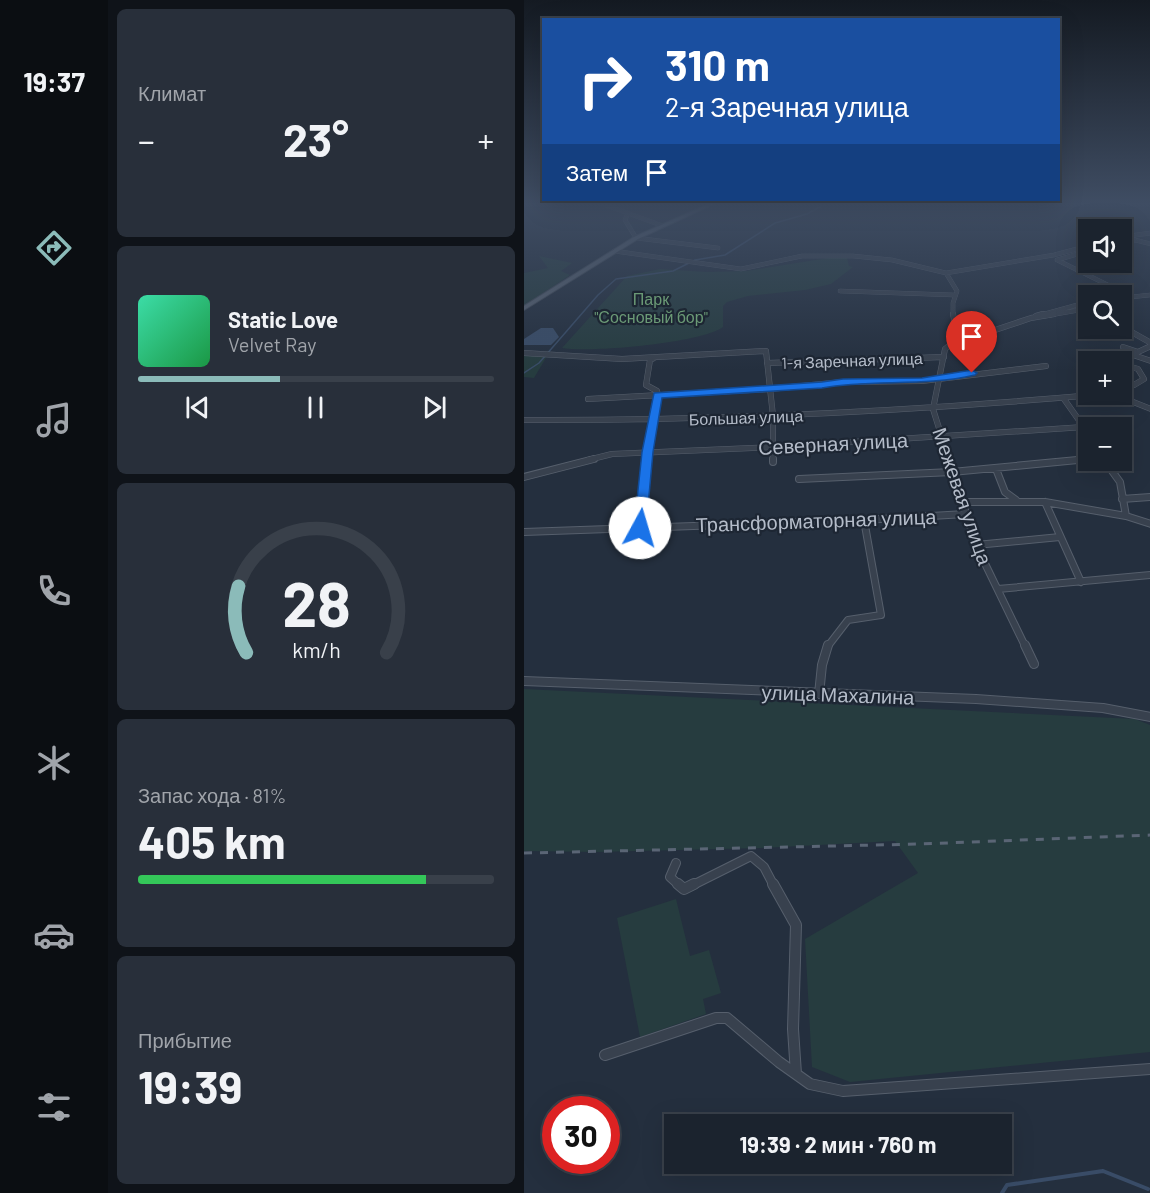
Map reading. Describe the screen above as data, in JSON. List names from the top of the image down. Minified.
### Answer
{"streets":{"street":["1-я Заречная улица","Большая улица","Северная улица","Межевая улица","Трансформаторная улица","улица Махалина"]},"crossings":[["1-я Заречная улица","Межевая улица"],["Большая улица","Межевая улица"],["Северная улица","Межевая улица"],["Межевая улица","Трансформаторная улица"]],"parks":["Парк \"Сосновый бор\""],"page":{"tabs":"19:37","tile":["Климат",["Запас хода · 81%","405 km"],["Прибытие","19:39"]],"turn":["310 m","2-я Заречная улица"],"heat":["−","23°","+"],"then":"Затем","map_buttons":["+","−"],"song":["Static Love","Velvet Ray"],"limit":"30","trip":"19:39 · 2 мин · 760 m","gauge":["28","km/h"]}}
